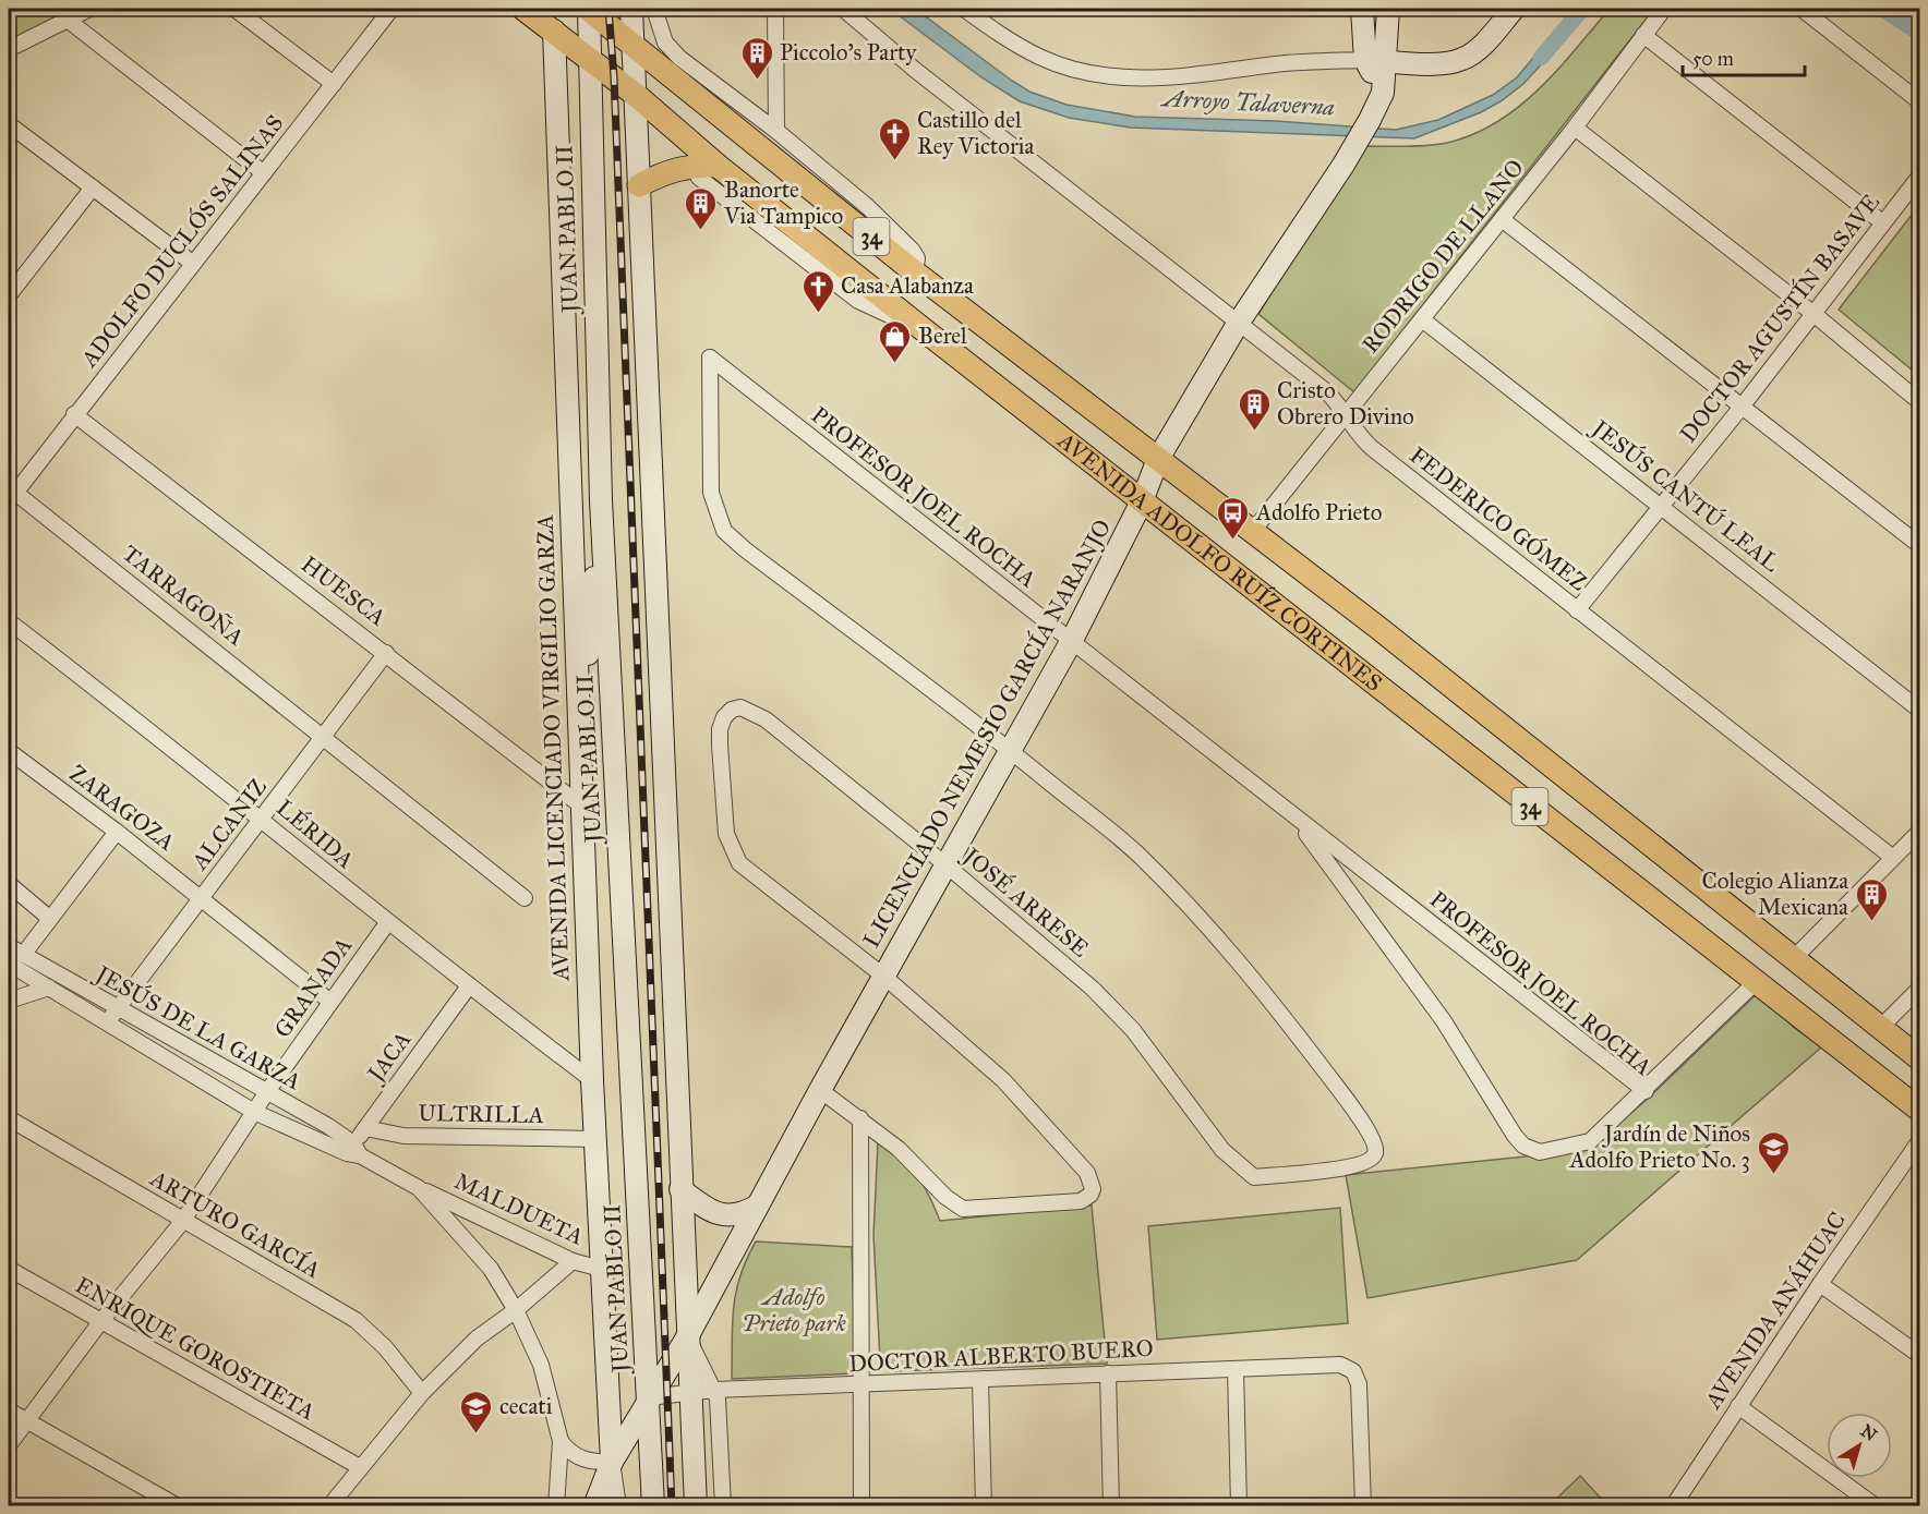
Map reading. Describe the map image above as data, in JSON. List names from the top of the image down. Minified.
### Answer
{"streets":{"main road":["34","AVENIDA ADOLFO RUÍZ CORTINES"],"street":["JUAN PABLO II","ADOLFO DUCLÓS SALINAS","RODRIGO DE LLANO","DOCTOR AGUSTÍN BASAVE","JESÚS CANTÚ LEAL","PROFESOR JOEL ROCHA","FEDERICO GÓMEZ","HUESCA","TARRAGOÑA","LICENCIADO NEMESIO GARCÍA NARANJO","AVENIDA LICENCIADO VIRGILIO GARZA","ZARAGOZA","ALCANIZ","LÉRIDA","JOSÉ ARRESE","GRANADA","JESÚS DE LA GARZA","JACA","ULTRILLA","MALDUETA","ARTURO GARCÍA","AVENIDA ANÁHUAC","ENRIQUE GOROSTIETA","DOCTOR ALBERTO BUERO"]},"crossings":[["JUAN PABLO II","AVENIDA ADOLFO RUÍZ CORTINES"],["JUAN PABLO II","LICENCIADO NEMESIO GARCÍA NARANJO"],["JUAN PABLO II","DOCTOR ALBERTO BUERO"],["ADOLFO DUCLÓS SALINAS","HUESCA"],["ADOLFO DUCLÓS SALINAS","TARRAGOÑA"],["RODRIGO DE LLANO","JESÚS CANTÚ LEAL"],["RODRIGO DE LLANO","FEDERICO GÓMEZ"],["RODRIGO DE LLANO","AVENIDA ADOLFO RUÍZ CORTINES"],["DOCTOR AGUSTÍN BASAVE","JESÚS CANTÚ LEAL"],["DOCTOR AGUSTÍN BASAVE","FEDERICO GÓMEZ"],["PROFESOR JOEL ROCHA","LICENCIADO NEMESIO GARCÍA NARANJO"],["PROFESOR JOEL ROCHA","JOSÉ ARRESE"],["FEDERICO GÓMEZ","LICENCIADO NEMESIO GARCÍA NARANJO"],["AVENIDA ADOLFO RUÍZ CORTINES","LICENCIADO NEMESIO GARCÍA NARANJO"],["AVENIDA ADOLFO RUÍZ CORTINES","AVENIDA LICENCIADO VIRGILIO GARZA"],["HUESCA","AVENIDA LICENCIADO VIRGILIO GARZA"],["HUESCA","ALCANIZ"],["TARRAGOÑA","ALCANIZ"],["LICENCIADO NEMESIO GARCÍA NARANJO","AVENIDA LICENCIADO VIRGILIO GARZA"],["LICENCIADO NEMESIO GARCÍA NARANJO","JOSÉ ARRESE"],["LICENCIADO NEMESIO GARCÍA NARANJO","DOCTOR ALBERTO BUERO"],["AVENIDA LICENCIADO VIRGILIO GARZA","LÉRIDA"],["AVENIDA LICENCIADO VIRGILIO GARZA","ULTRILLA"],["AVENIDA LICENCIADO VIRGILIO GARZA","MALDUETA"],["ZARAGOZA","ALCANIZ"],["ZARAGOZA","GRANADA"],["ALCANIZ","LÉRIDA"],["ALCANIZ","JESÚS DE LA GARZA"],["LÉRIDA","GRANADA"],["LÉRIDA","JACA"],["GRANADA","JESÚS DE LA GARZA"],["GRANADA","ARTURO GARCÍA"],["GRANADA","ENRIQUE GOROSTIETA"],["JESÚS DE LA GARZA","JACA"],["JESÚS DE LA GARZA","MALDUETA"],["JACA","ULTRILLA"]],"water":["Arroyo Talaverna"],"parks":["Adolfo Prieto park"],"places":{"building":["Piccolo's Party","Banorte Via Tampico","Cristo Obrero Divino","Colegio Alianza Mexicana"],"church":["Castillo del Rey Victoria","Casa Alabanza"],"shop":["Berel"],"bus stop":["Adolfo Prieto"],"school or university":["Jardín de Niños Adolfo Prieto No. 3","cecati"]},"scale_bar":"50 m","north":"top right"}
